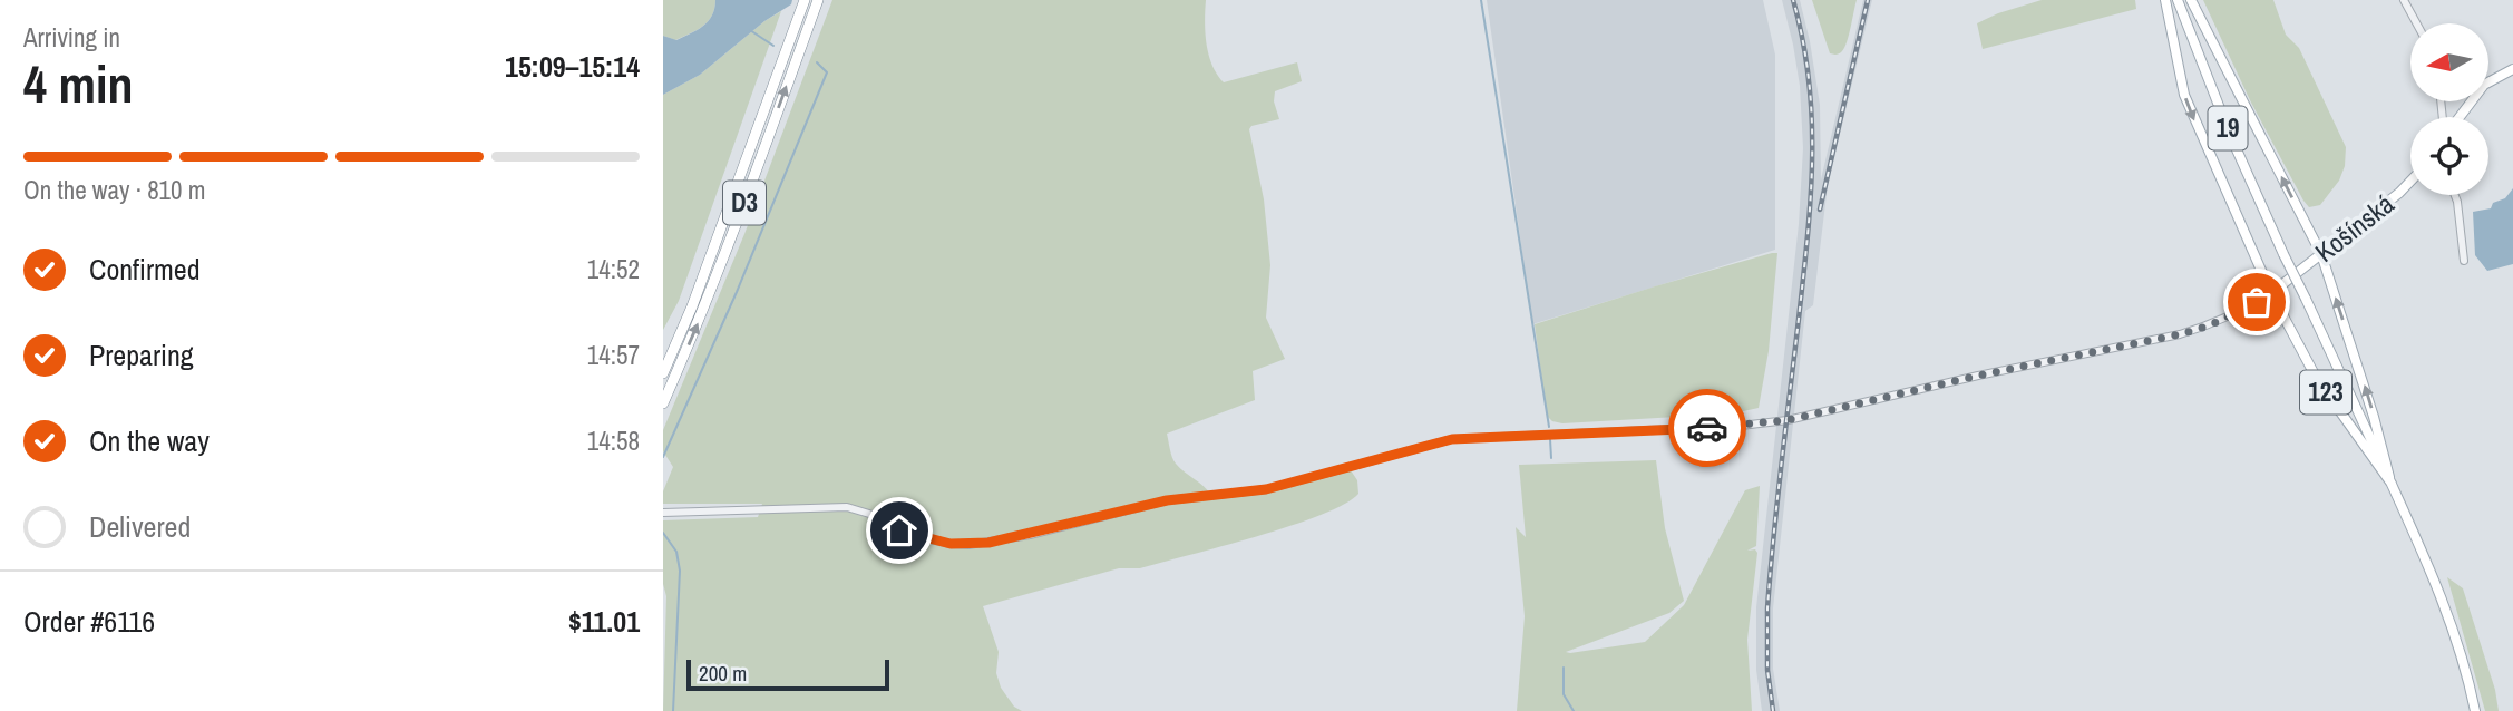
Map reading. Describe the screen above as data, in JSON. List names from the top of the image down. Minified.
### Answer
{"streets":{"highway":["D3"],"main road":["19","Košínská","123"]},"crossings":[["19","123"],["Košínská","123"]],"scale_bar":"200 m","north":"left","page":{"heading":["4 min","Arriving in","15:09–15:14"],"panel":["Order #6116","$11.01"],"bar":"On the way · 810 m","list":[["Confirmed","14:52"],["Preparing","14:57"],["On the way","14:58"],"Delivered"],"scale":"200 m"}}
